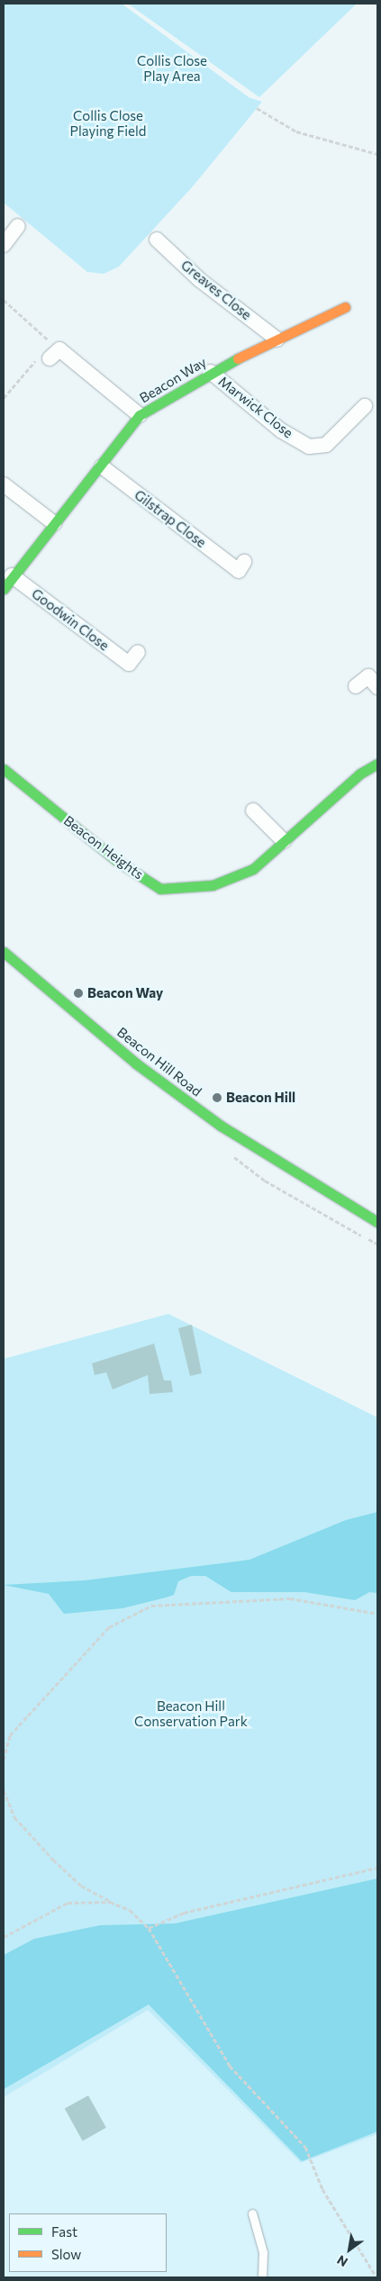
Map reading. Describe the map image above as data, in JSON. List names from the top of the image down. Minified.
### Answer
{"streets":{"street":["Greaves Close","Beacon Way","Marwick Close","Gilstrap Close","Goodwin Close","Beacon Heights","Beacon Hill Road"]},"crossings":[["Greaves Close","Beacon Way"],["Beacon Way","Marwick Close"],["Beacon Way","Gilstrap Close"],["Beacon Way","Goodwin Close"]],"parks":["Collis Close Play Area","Collis Close Playing Field","Beacon Hill Conservation Park"],"places":["Beacon Way","Beacon Hill"],"legend":["Fast","Slow"],"north":"bottom left"}
